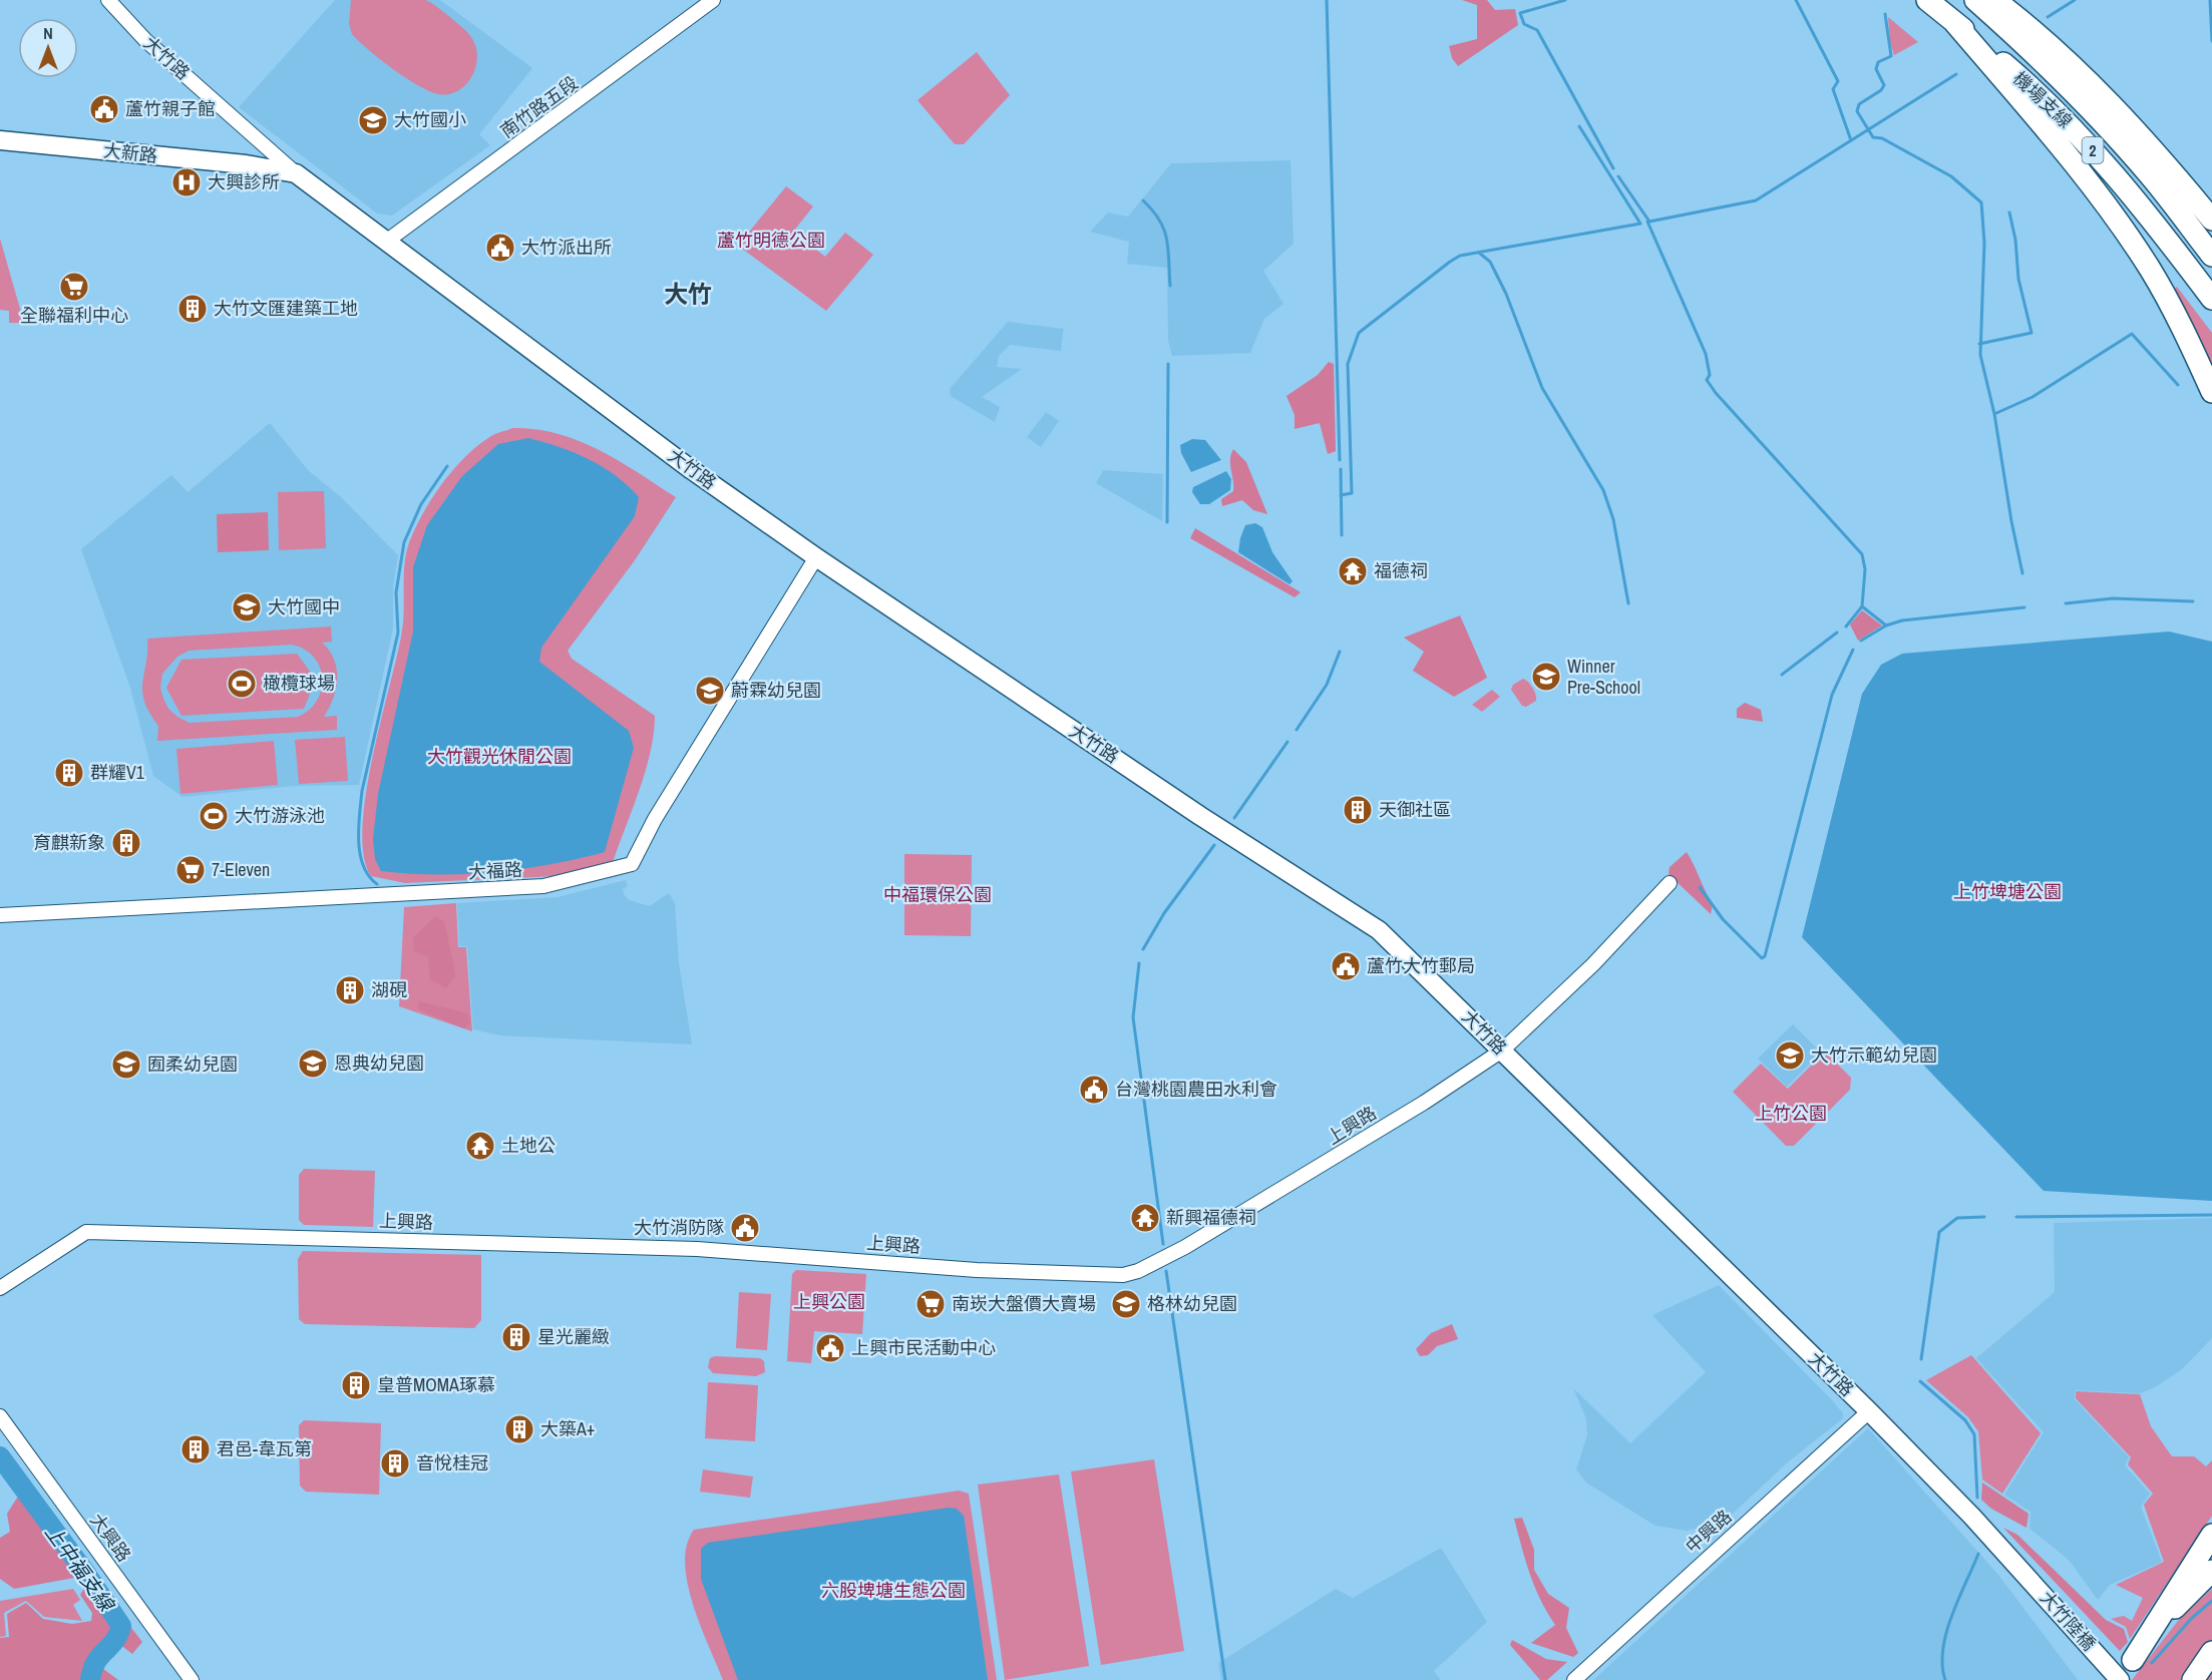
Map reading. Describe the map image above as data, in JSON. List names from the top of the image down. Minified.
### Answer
{"streets":{"highway":["機場支線","2"],"main road":["大竹路","大新路","大竹陸橋"],"street":["南竹路五段","大福路","上興路","中興路","大興路"]},"crossings":[["大竹路","南竹路五段"],["大竹路","大新路"],["大竹路","大福路"],["大竹路","上興路"],["大竹路","中興路"],["大竹路","大竹陸橋"]],"districts":["大竹"],"water":["上中福支線"],"parks":["蘆竹明德公園","大竹觀光休閒公園","上竹埤塘公園","中福環保公園","上竹公園","上興公園","六股埤塘生態公園"],"places":{"public building":["蘆竹親子館","大竹派出所","蘆竹大竹郵局","台灣桃園農田水利會","大竹消防隊","上興市民活動中心"],"school or university":["大竹國小","大竹國中","Winner Pre-School","蔚霖幼兒園","大竹示範幼兒園","恩典幼兒園","囿柔幼兒園","格林幼兒園"],"hospital":["大興診所"],"supermarket":["全聯福利中心","7-Eleven","南崁大盤價大賣場"],"building":["大竹文匯建築工地","群耀V1","天御社區","育麒新象","湖硯","星光麗緻","皇普MOMA琢慕","大築A+","君邑-韋瓦第","音悅桂冠"],"temple":["福德祠","土地公","新興福德祠"],"sports":["橄欖球場","大竹游泳池"]},"north":"top"}
